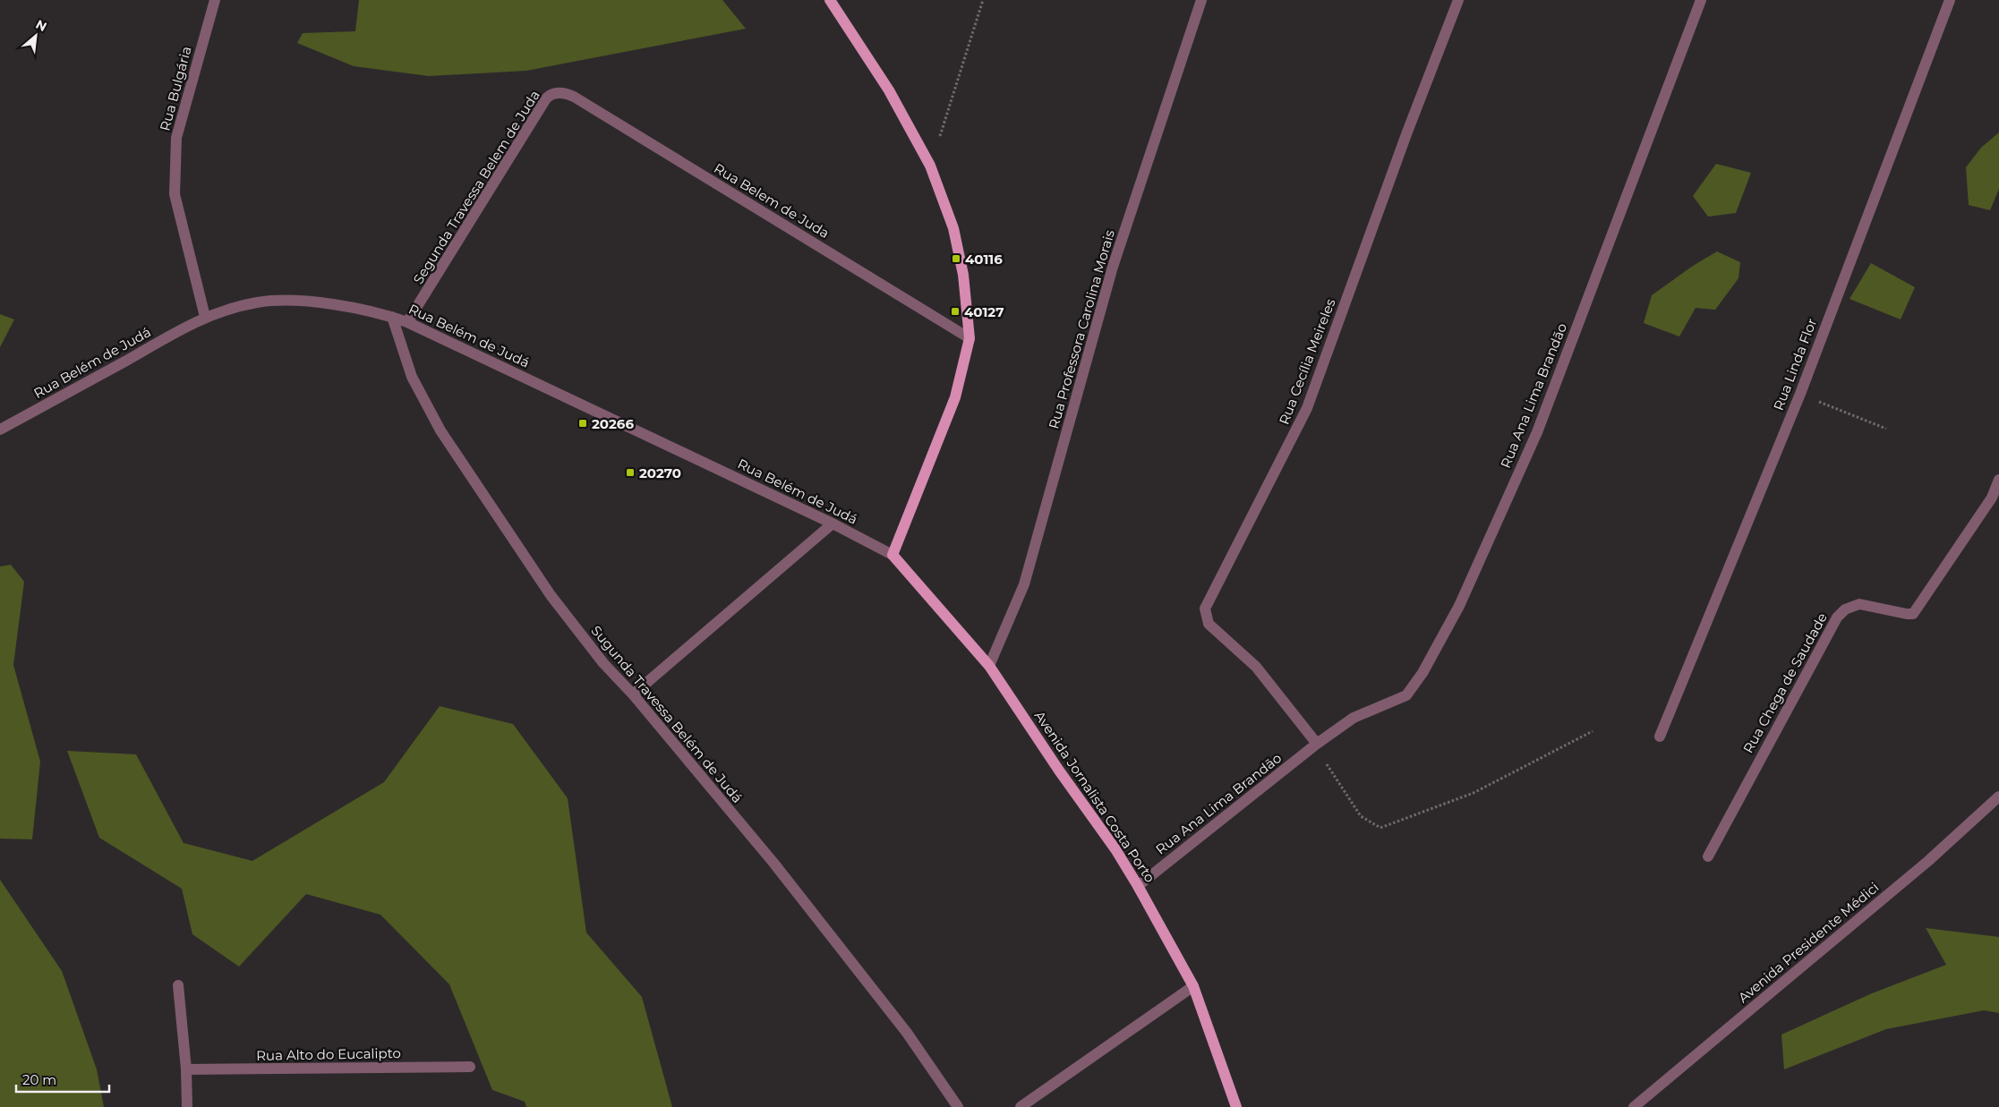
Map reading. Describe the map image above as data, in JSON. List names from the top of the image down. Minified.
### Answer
{"streets":{"main road":["Avenida Jornalista Costa Porto"],"street":["Rua Bulgária","Segunda Travessa Belem de Juda","Rua Belem de Juda","Rua Professora Carolina Morais","Rua Belém de Judá","Rua Cecília Meireles","Rua Linda Flor","Rua Ana Lima Brandão","Rua Chega de Saudade","Sugunda Travessa Belém de Judá","Avenida Presidente Médici","Rua Alto do Eucalipto"]},"crossings":[["Rua Bulgária","Rua Belém de Judá"],["Segunda Travessa Belem de Juda","Rua Belem de Juda"],["Segunda Travessa Belem de Juda","Rua Belém de Judá"],["Rua Professora Carolina Morais","Avenida Jornalista Costa Porto"],["Rua Belém de Judá","Sugunda Travessa Belém de Judá"],["Rua Belém de Judá","Avenida Jornalista Costa Porto"],["Rua Cecília Meireles","Rua Ana Lima Brandão"],["Rua Ana Lima Brandão","Avenida Jornalista Costa Porto"]],"places":{"transit":["40116","40127","20266","20270"]},"scale_bar":"20 m","north":"top right"}
